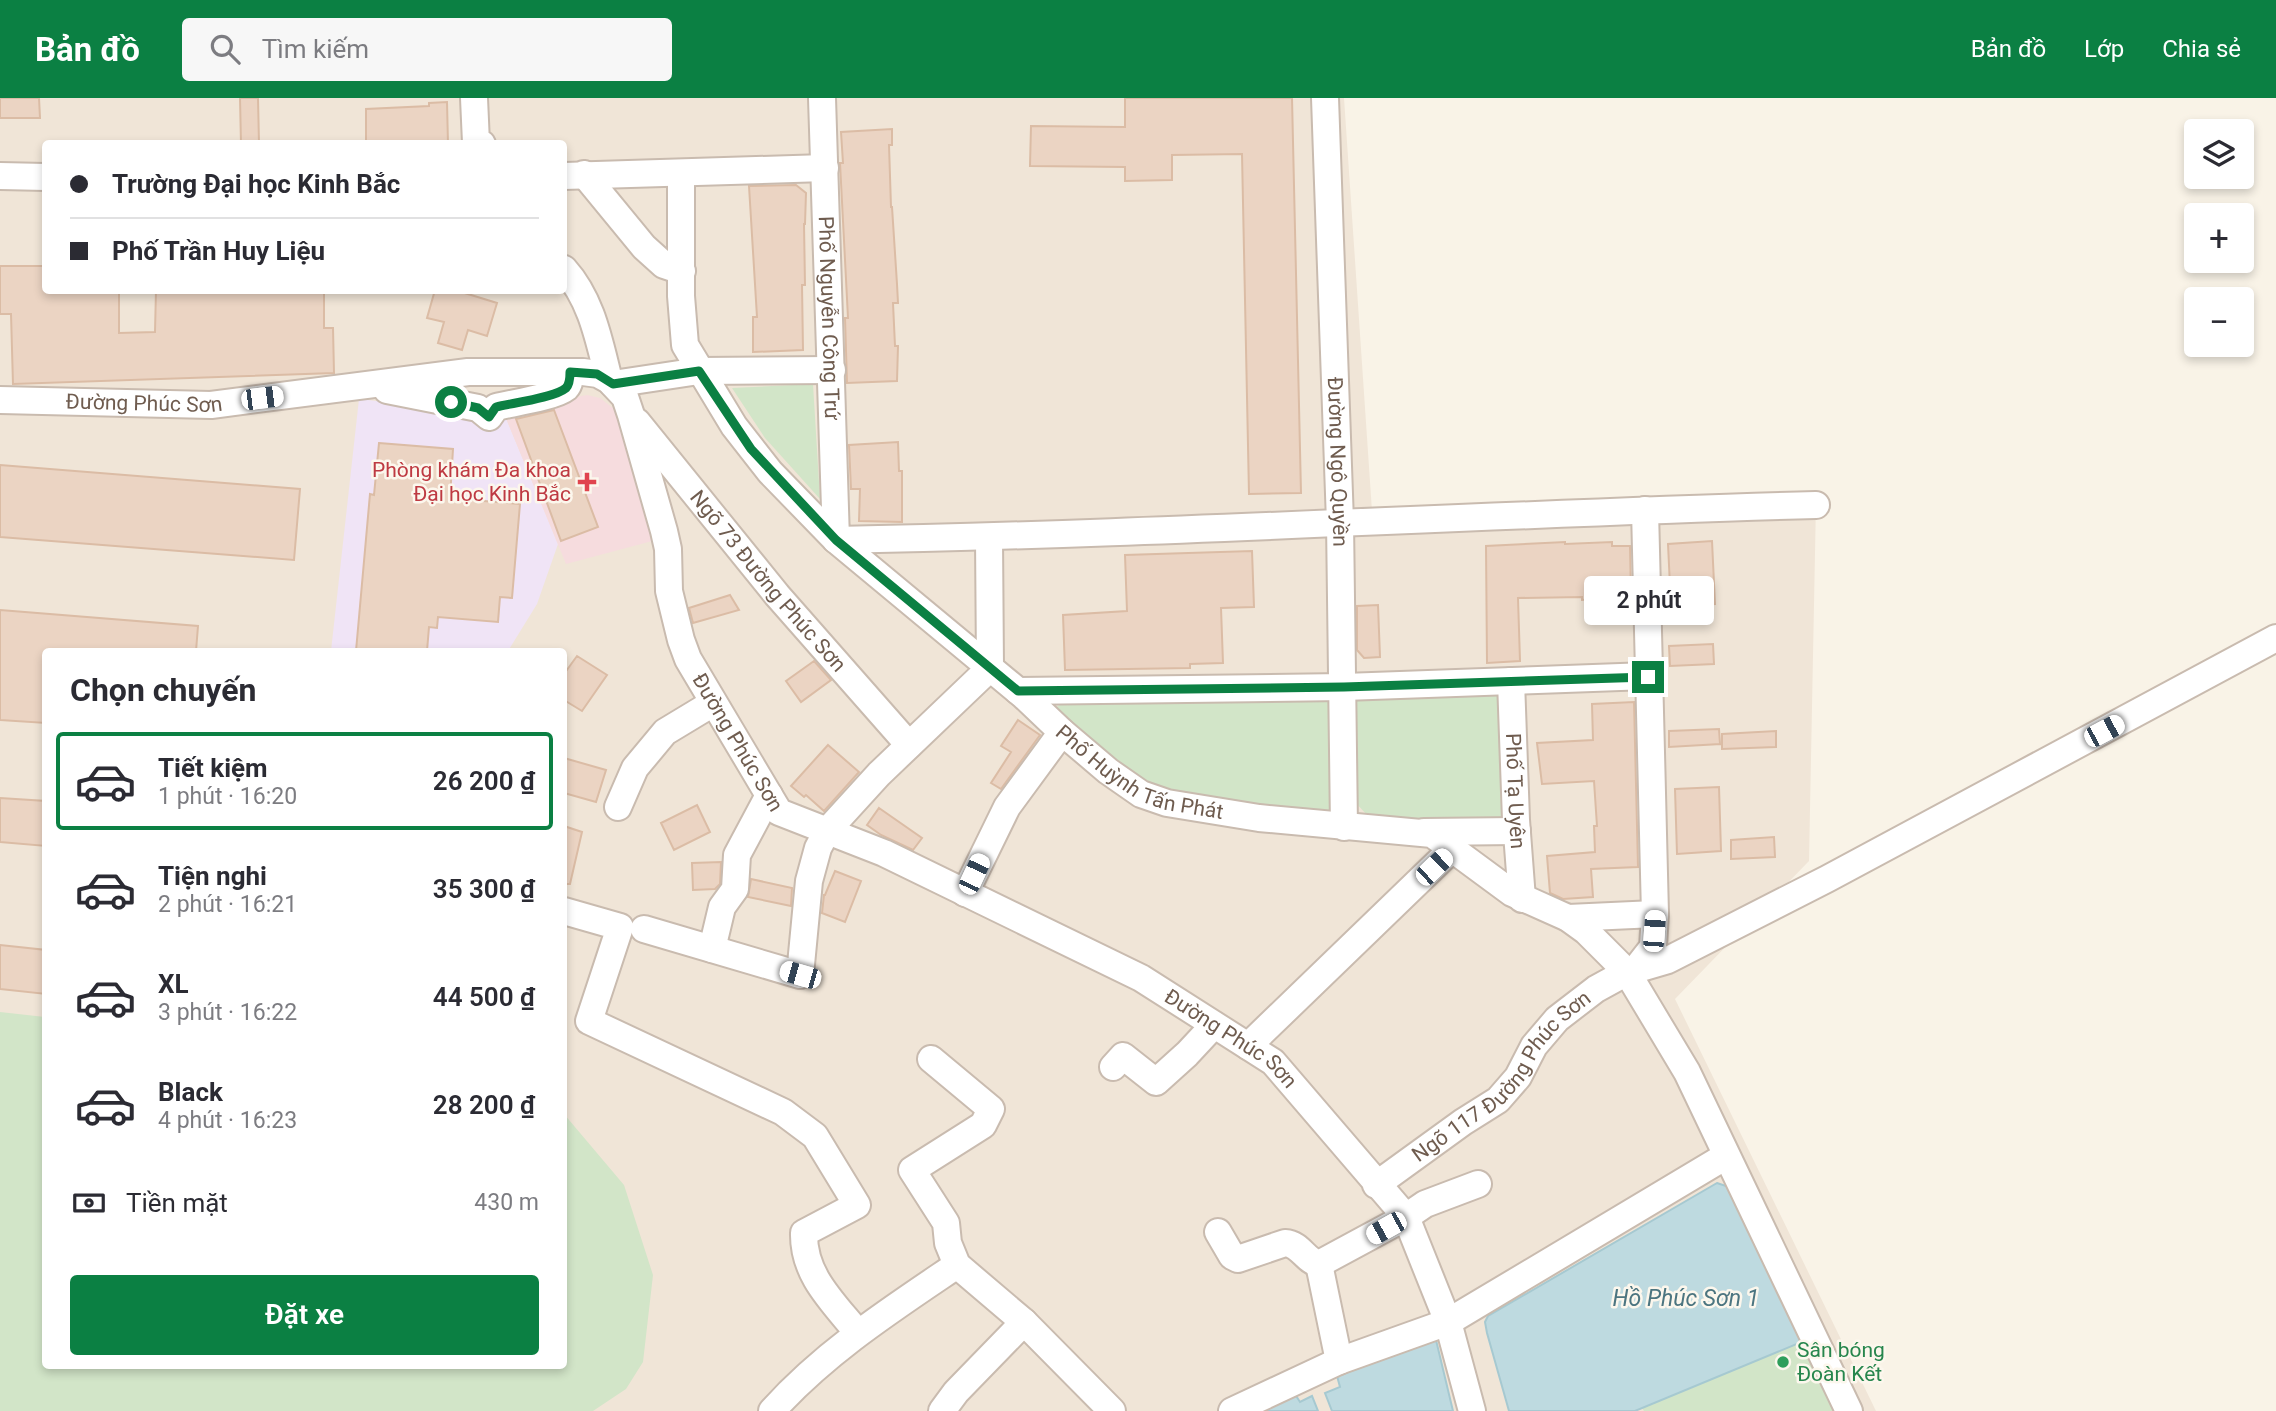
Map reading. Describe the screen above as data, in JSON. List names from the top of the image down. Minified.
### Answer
{"streets":{"street":["Phố Nguyễn Công Trứ","Đường Phúc Sơn","Đường Ngô Quyền","Ngõ 73 Đường Phúc Sơn","Phố Huỳnh Tấn Phát","Phố Tạ Uyên","Ngõ 117 Đường Phúc Sơn"]},"crossings":[["Phố Nguyễn Công Trứ","Phố Huỳnh Tấn Phát"],["Đường Phúc Sơn","Ngõ 73 Đường Phúc Sơn"],["Đường Phúc Sơn","Ngõ 117 Đường Phúc Sơn"],["Đường Ngô Quyền","Phố Huỳnh Tấn Phát"],["Phố Huỳnh Tấn Phát","Phố Tạ Uyên"],["Phố Huỳnh Tấn Phát","Ngõ 117 Đường Phúc Sơn"]],"water":["Hồ Phúc Sơn 1"],"places":{"health":["Phòng khám Đa khoa Đại học Kinh Bắc"],"other":["Sân bóng Đoàn Kết"]},"page":{"header":"Bản đồ","search":"Tìm kiếm","nav":["Bản đồ","Lớp","Chia sẻ"],"map_buttons":["+","−"],"banner":["Trường Đại học Kinh Bắc","Phố Trần Huy Liệu"],"bubble":"2 phút","heading":"Chọn chuyến","list":[{"name":"Tiết kiệm","note":"1 phút · 16:20","value":"26 200 ₫"},{"name":"Tiện nghi","note":"2 phút · 16:21","value":"35 300 ₫"},{"name":"XL","note":"3 phút · 16:22","value":"44 500 ₫"},{"name":"Black","note":"4 phút · 16:23","value":"28 200 ₫"}],"pay":["Tiền mặt","430 m"],"buttons":"Đặt xe"}}
